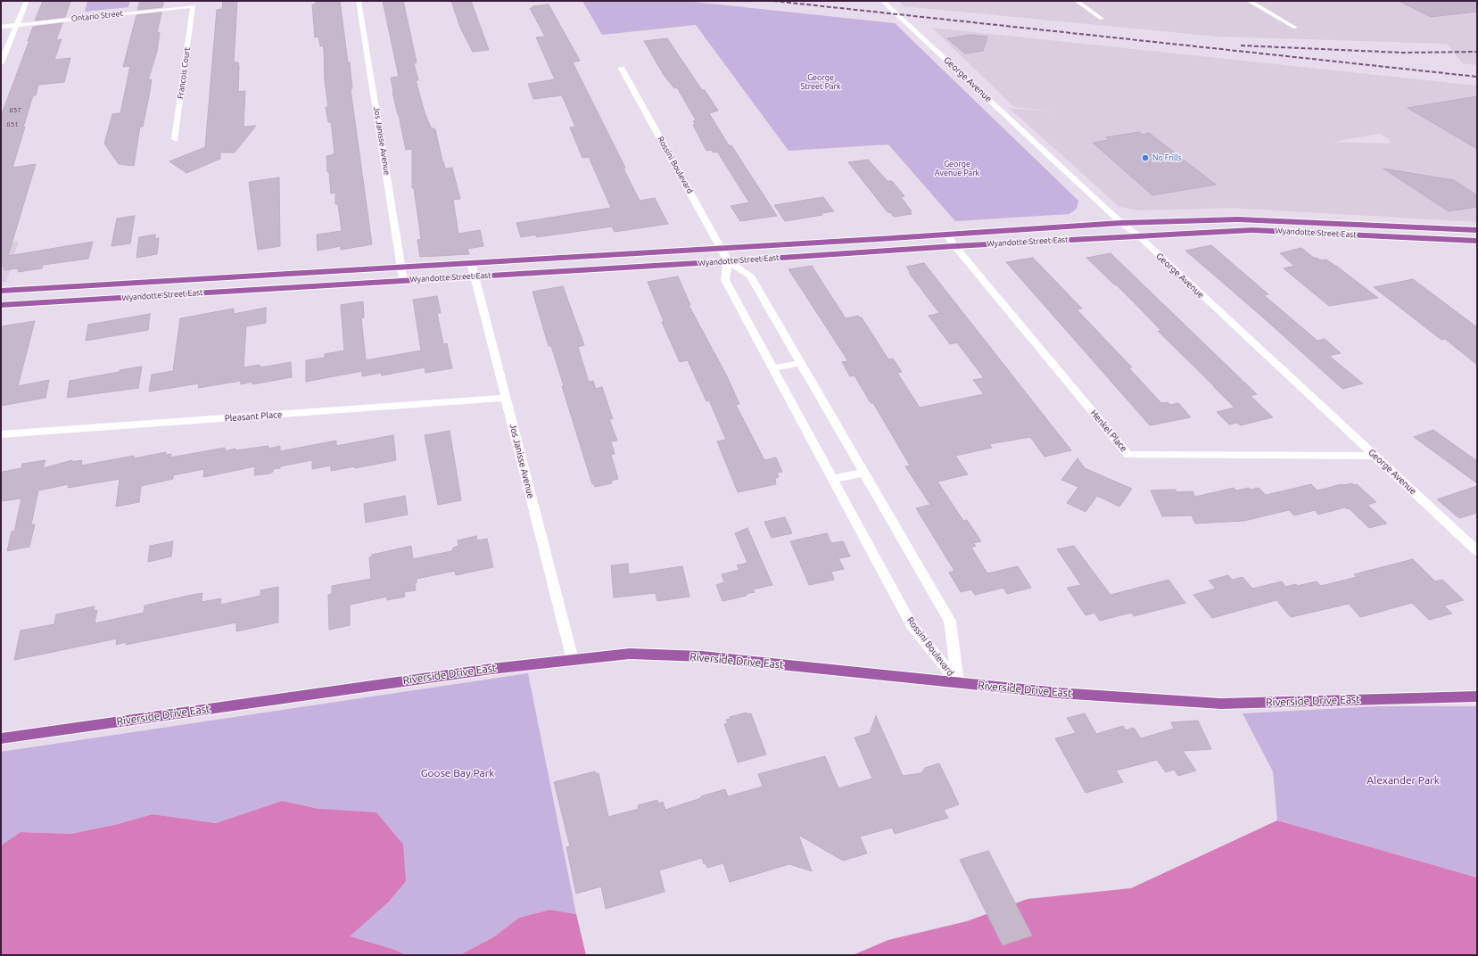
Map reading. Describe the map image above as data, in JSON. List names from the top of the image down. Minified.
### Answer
{"streets":{"main road":["Wyandotte Street East","Riverside Drive East"],"street":["Ontario Street","Francois Court","George Avenue","Jos Janisse Avenue","Rossini Boulevard","Pleasant Place","Henkel Place"]},"crossings":[["Ontario Street","Francois Court"],["George Avenue","Wyandotte Street East"],["George Avenue","Henkel Place"],["Jos Janisse Avenue","Wyandotte Street East"],["Jos Janisse Avenue","Pleasant Place"],["Jos Janisse Avenue","Riverside Drive East"],["Rossini Boulevard","Wyandotte Street East"],["Rossini Boulevard","Riverside Drive East"],["Wyandotte Street East","Henkel Place"]],"parks":["George Street Park","George Avenue Park","Goose Bay Park","Alexander Park"],"places":["No Frills"],"house_numbers":["857","851"]}
